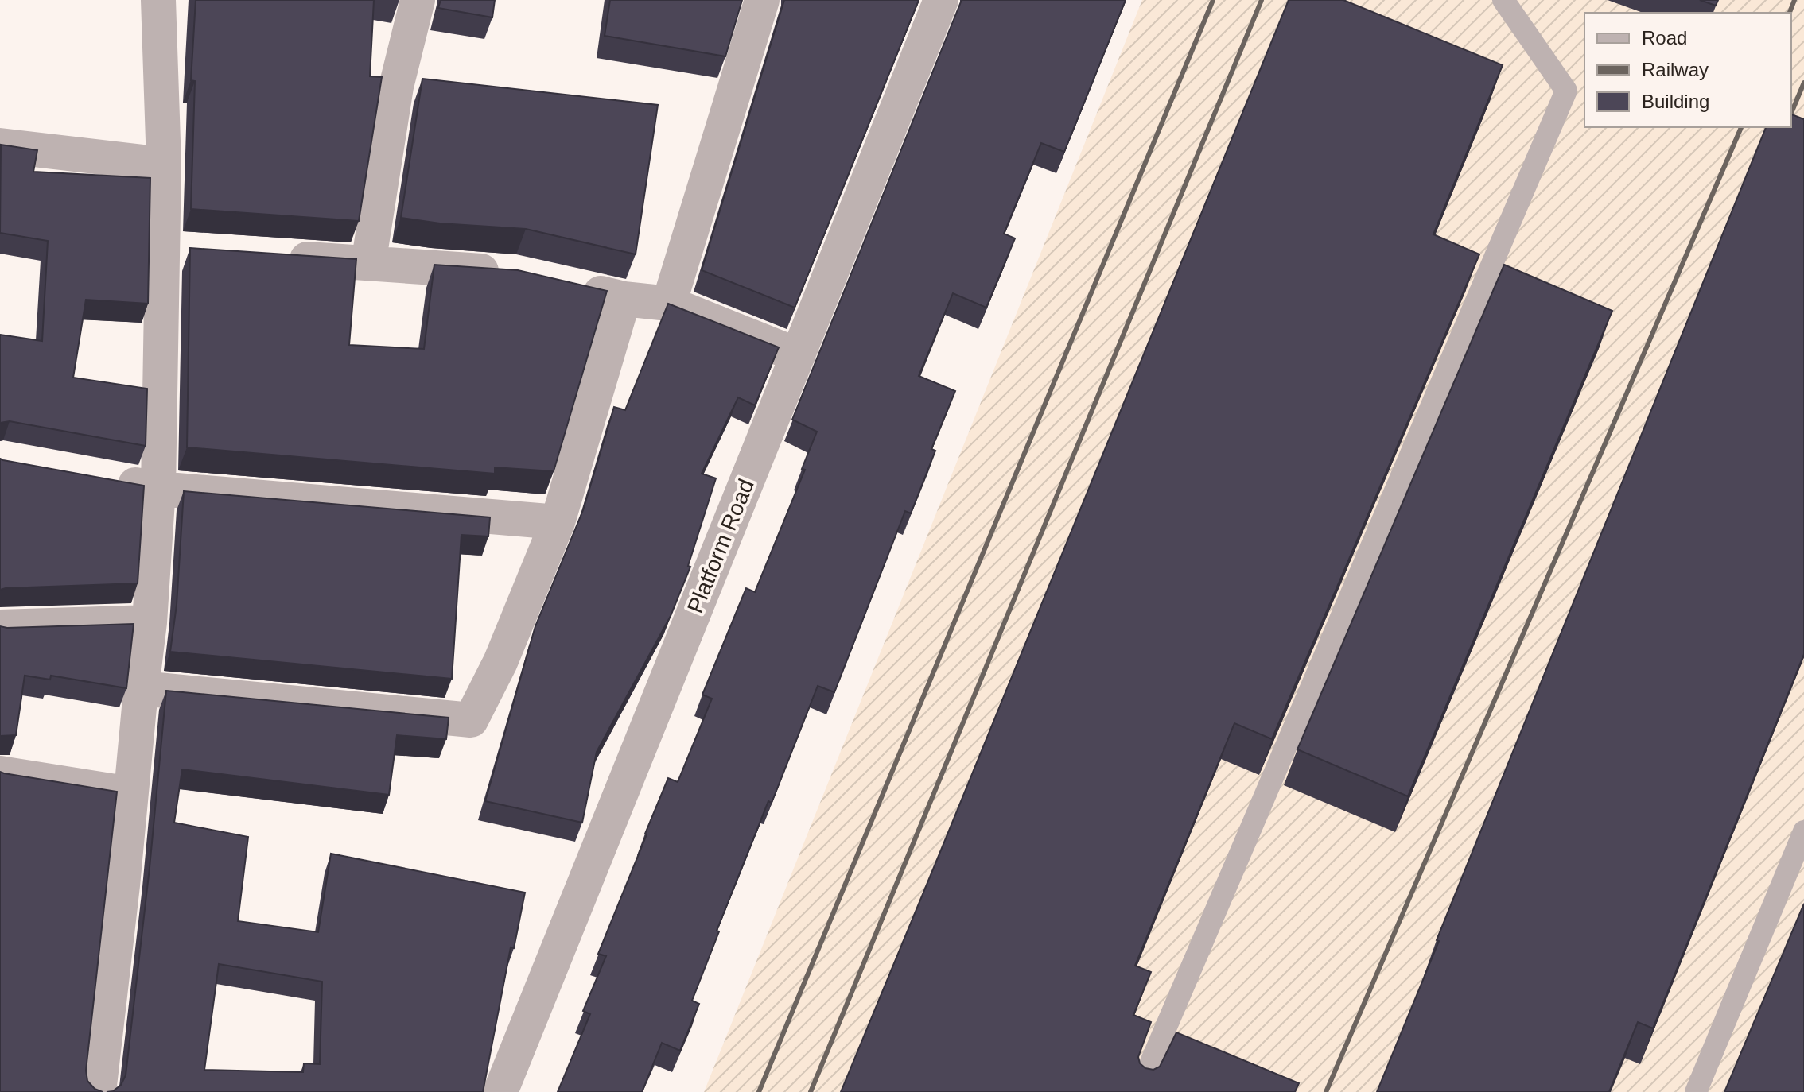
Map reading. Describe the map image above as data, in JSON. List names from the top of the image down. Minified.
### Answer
{"streets":{"street":["Platform Road"]},"legend":["Road","Railway","Building"]}
